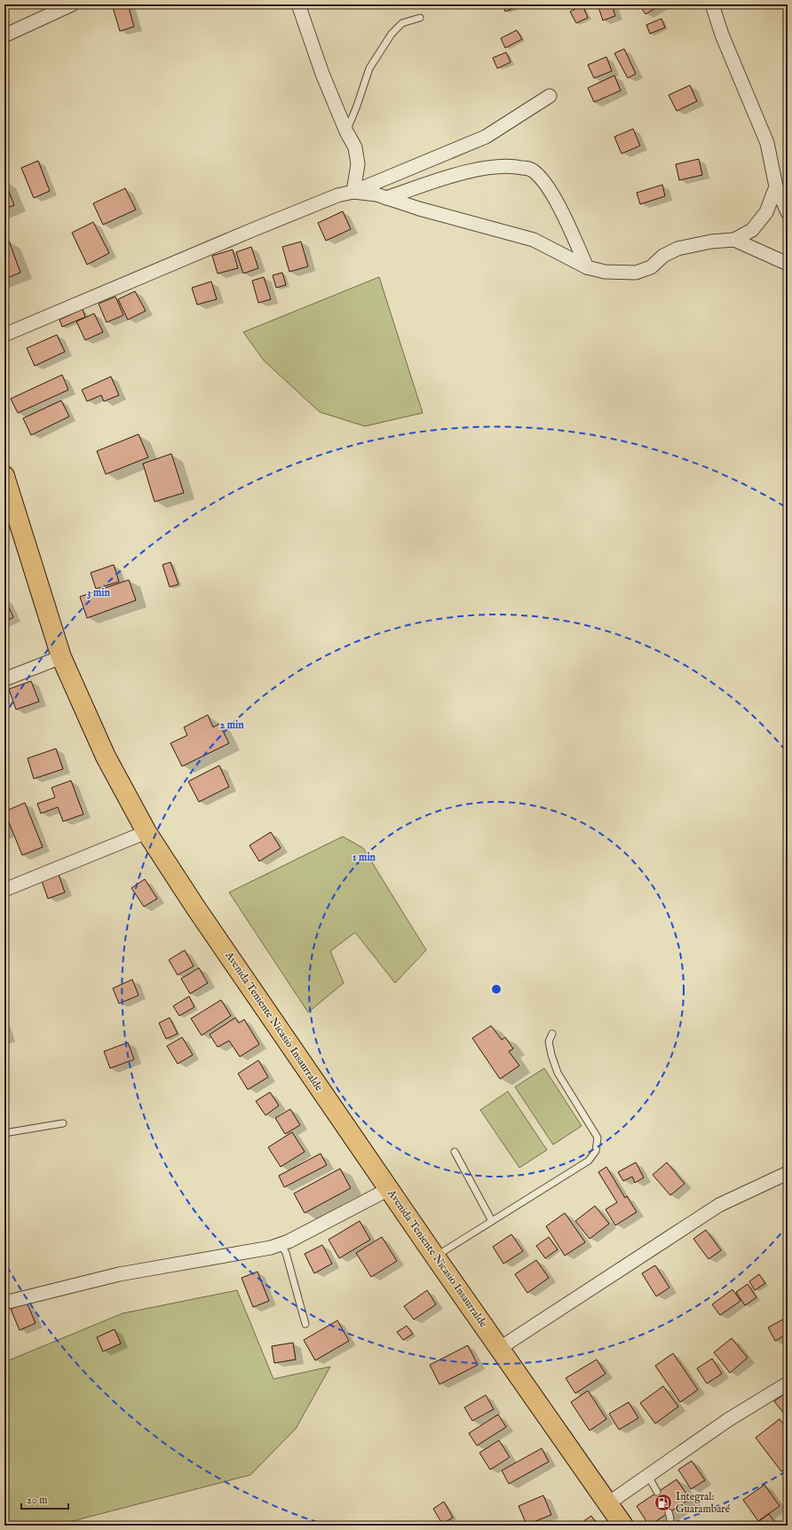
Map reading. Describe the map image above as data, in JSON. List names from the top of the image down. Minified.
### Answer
{"streets":{"main road":["Avenida Teniente Nicasio Insaurralde"]},"places":{"fuel station":["Integral: Guarambaré"]},"scale_bar":"20 m","rings":["3 min","2 min","1 min"]}
